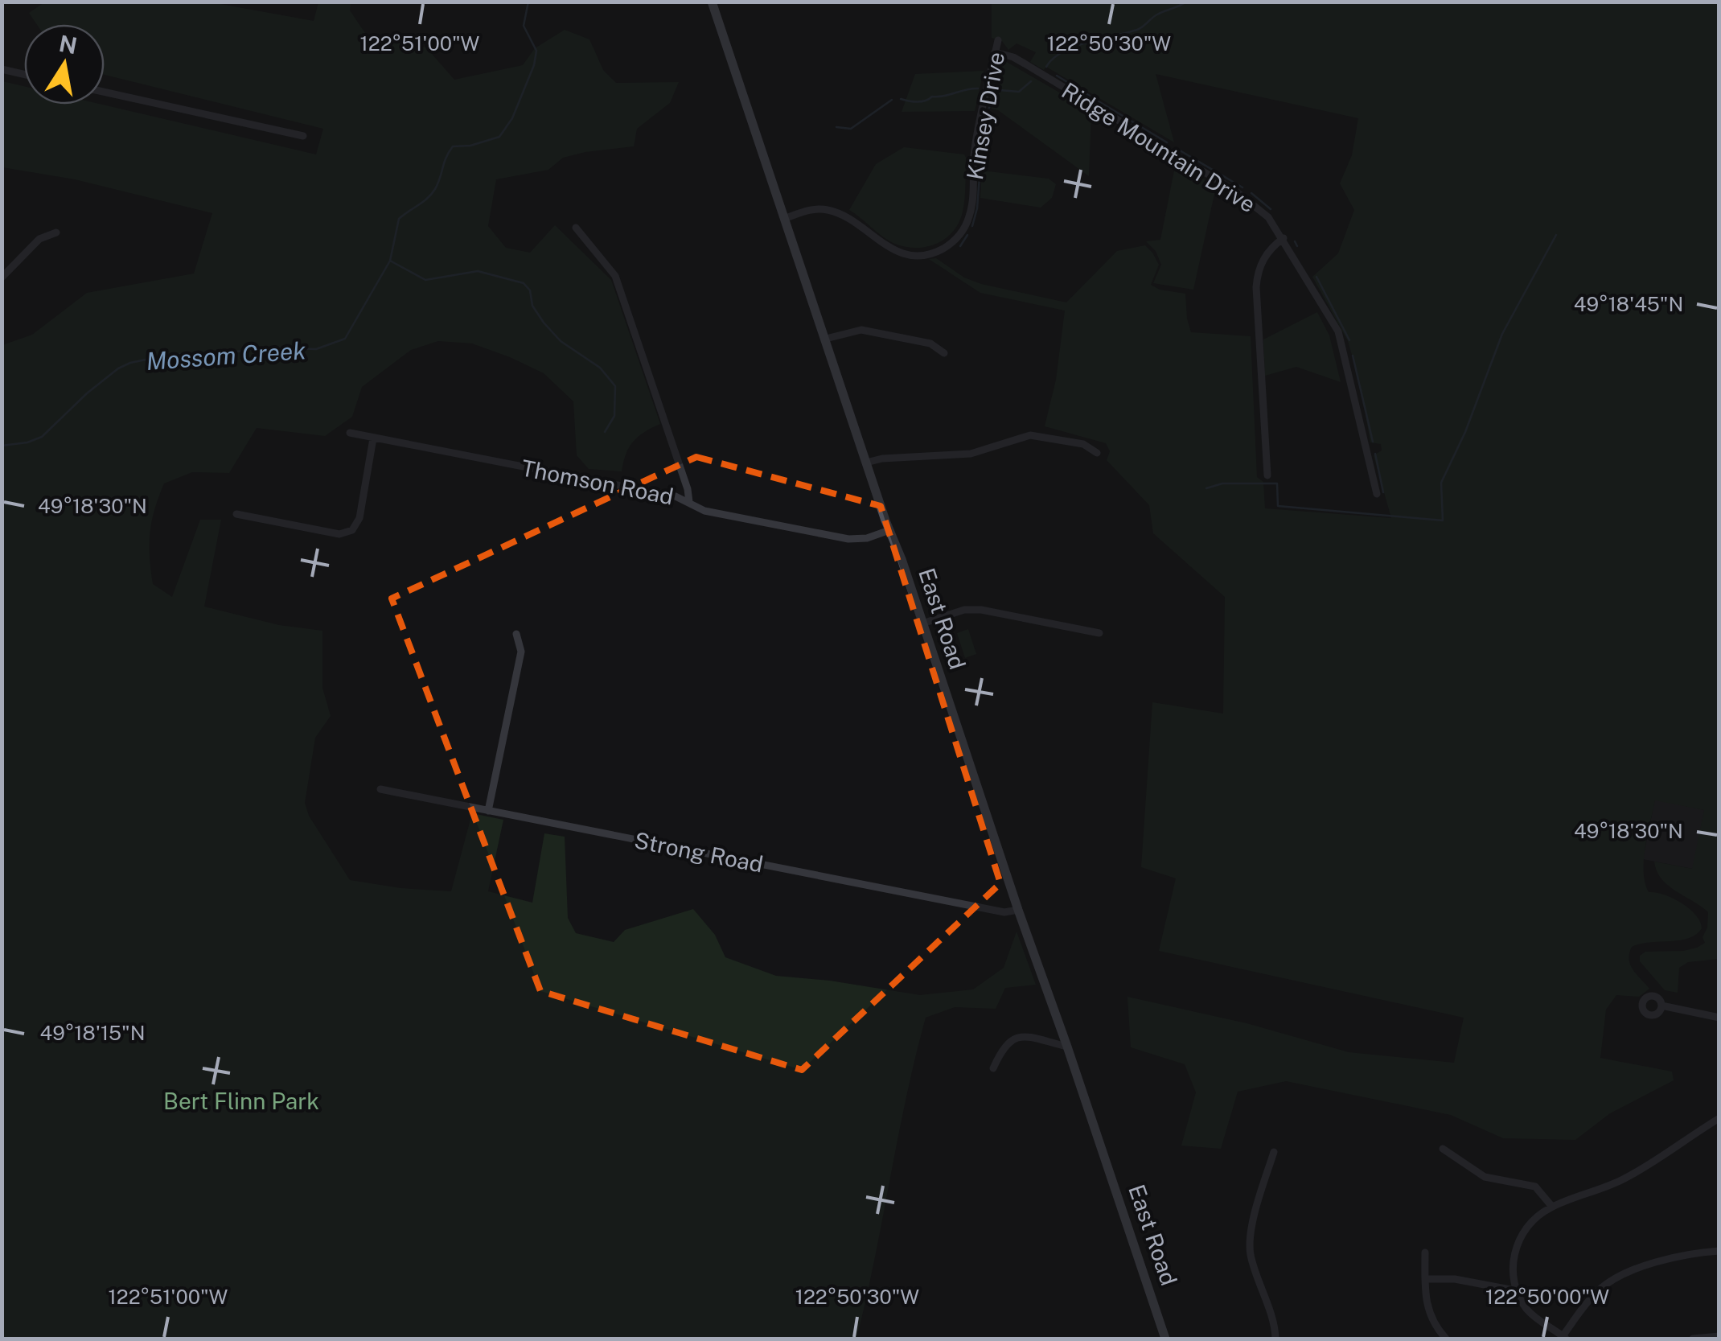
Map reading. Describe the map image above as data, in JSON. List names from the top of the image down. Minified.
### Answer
{"streets":{"main road":["East Road"],"street":["Kinsey Drive","Ridge Mountain Drive","Thomson Road","Strong Road"]},"crossings":[["Kinsey Drive","Ridge Mountain Drive"],["Kinsey Drive","East Road"],["Thomson Road","East Road"],["East Road","Strong Road"]],"water":["Mossom Creek"],"parks":["Bert Flinn Park"],"north":"top","coordinates":["122°51'00\"W","122°50'30\"W","49°18'45\"N","49°18'30\"N","49°18'15\"N","122°50'00\"W"]}
